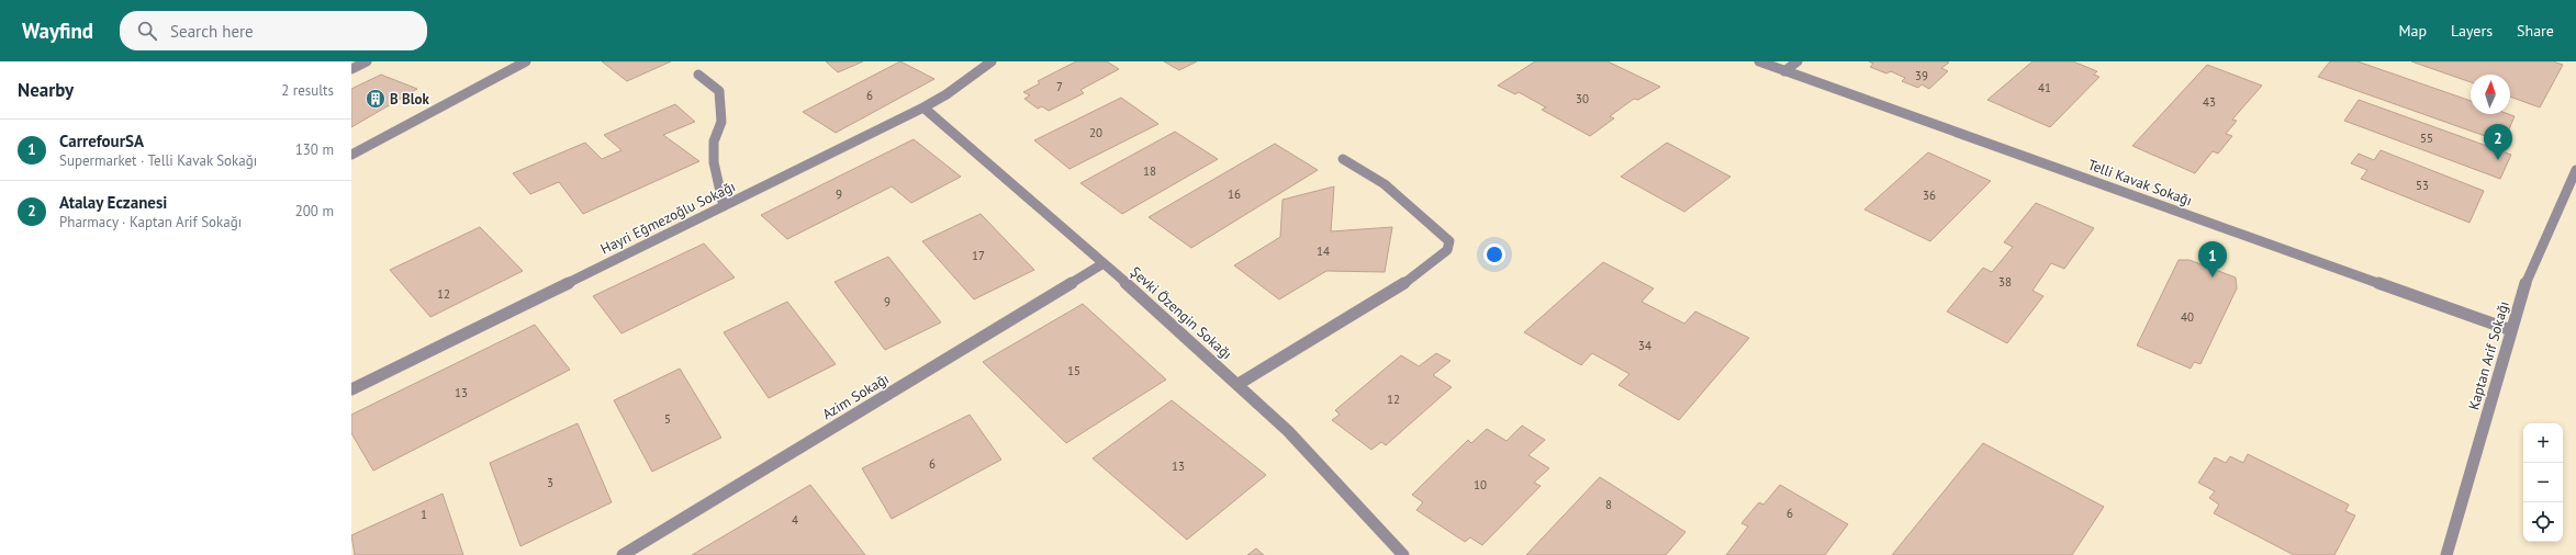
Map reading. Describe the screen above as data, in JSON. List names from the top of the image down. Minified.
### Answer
{"streets":{"street":["Telli Kavak Sokağı","Hayri Eğmezoğlu Sokağı","Şevki Özengin Sokağı","Kaptan Arif Sokağı","Azim Sokağı"]},"crossings":[["Telli Kavak Sokağı","Kaptan Arif Sokağı"],["Hayri Eğmezoğlu Sokağı","Şevki Özengin Sokağı"],["Şevki Özengin Sokağı","Azim Sokağı"]],"places":{"building":["B Blok"]},"house_numbers":["39","7","41","6","30","43","20","55","18","53","9","16","36","14","17","38","12","9","40","34","15","13","12","5","6","13","3","10","8","6","1","4"],"north":"top","page":{"header":"Wayfind","search":"Search here","nav":["Map","Layers","Share"],"heading":["Nearby","2 results"],"list":[{"mark":"1","name":"CarrefourSA","note":"Supermarket · Telli Kavak Sokağı","value":"130 m"},{"mark":"2","name":"Atalay Eczanesi","note":"Pharmacy · Kaptan Arif Sokağı","value":"200 m"}],"pins":["2","1"],"map_buttons":["+","−"]}}
